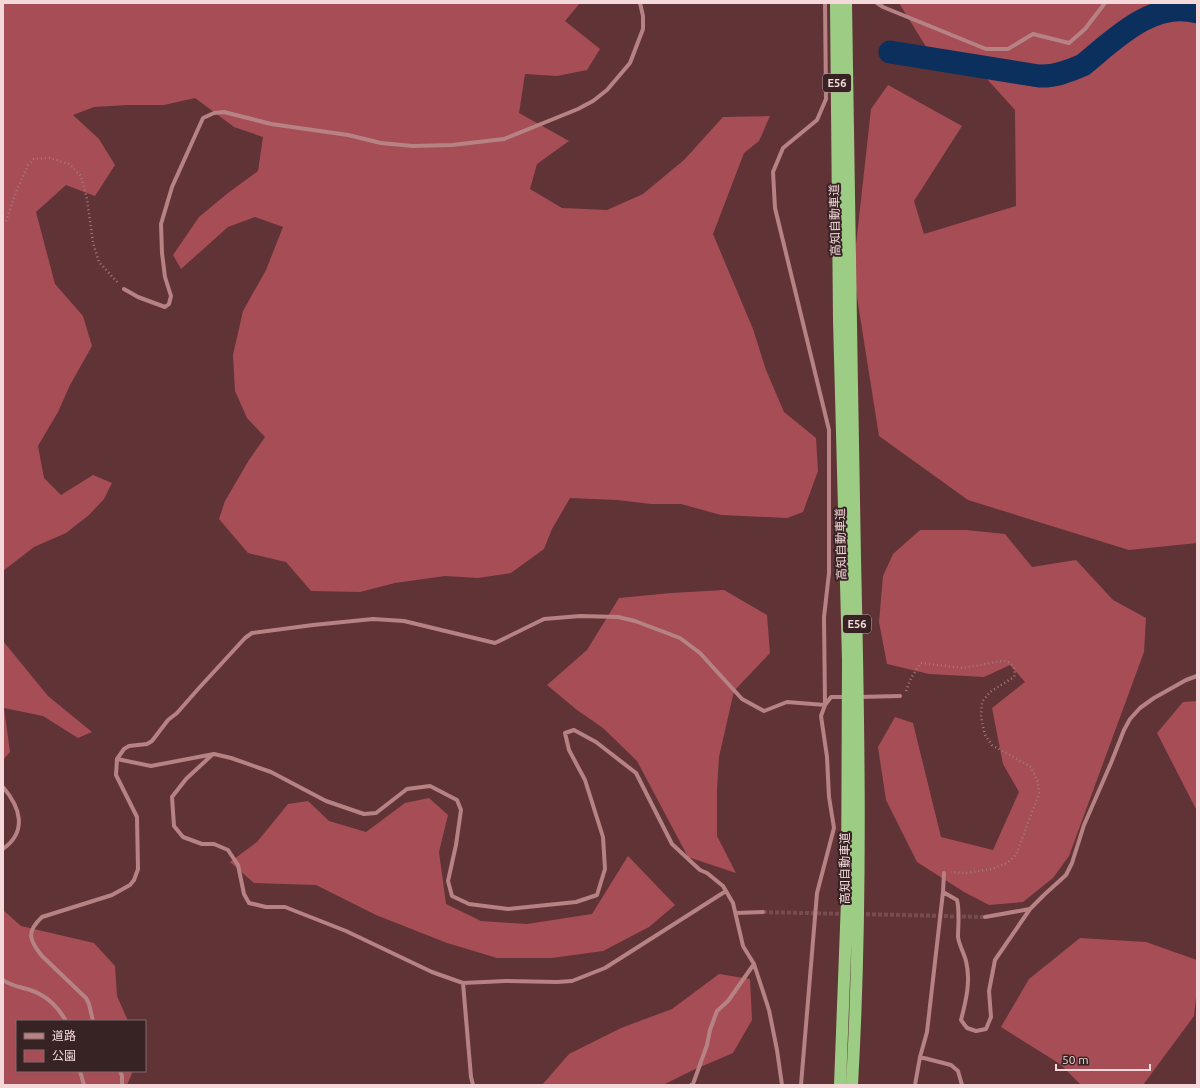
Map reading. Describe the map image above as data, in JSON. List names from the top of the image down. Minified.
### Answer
{"streets":{"highway":["E56","高知自動車道"]},"legend":["道路","公園"],"scale_bar":"50 m"}
